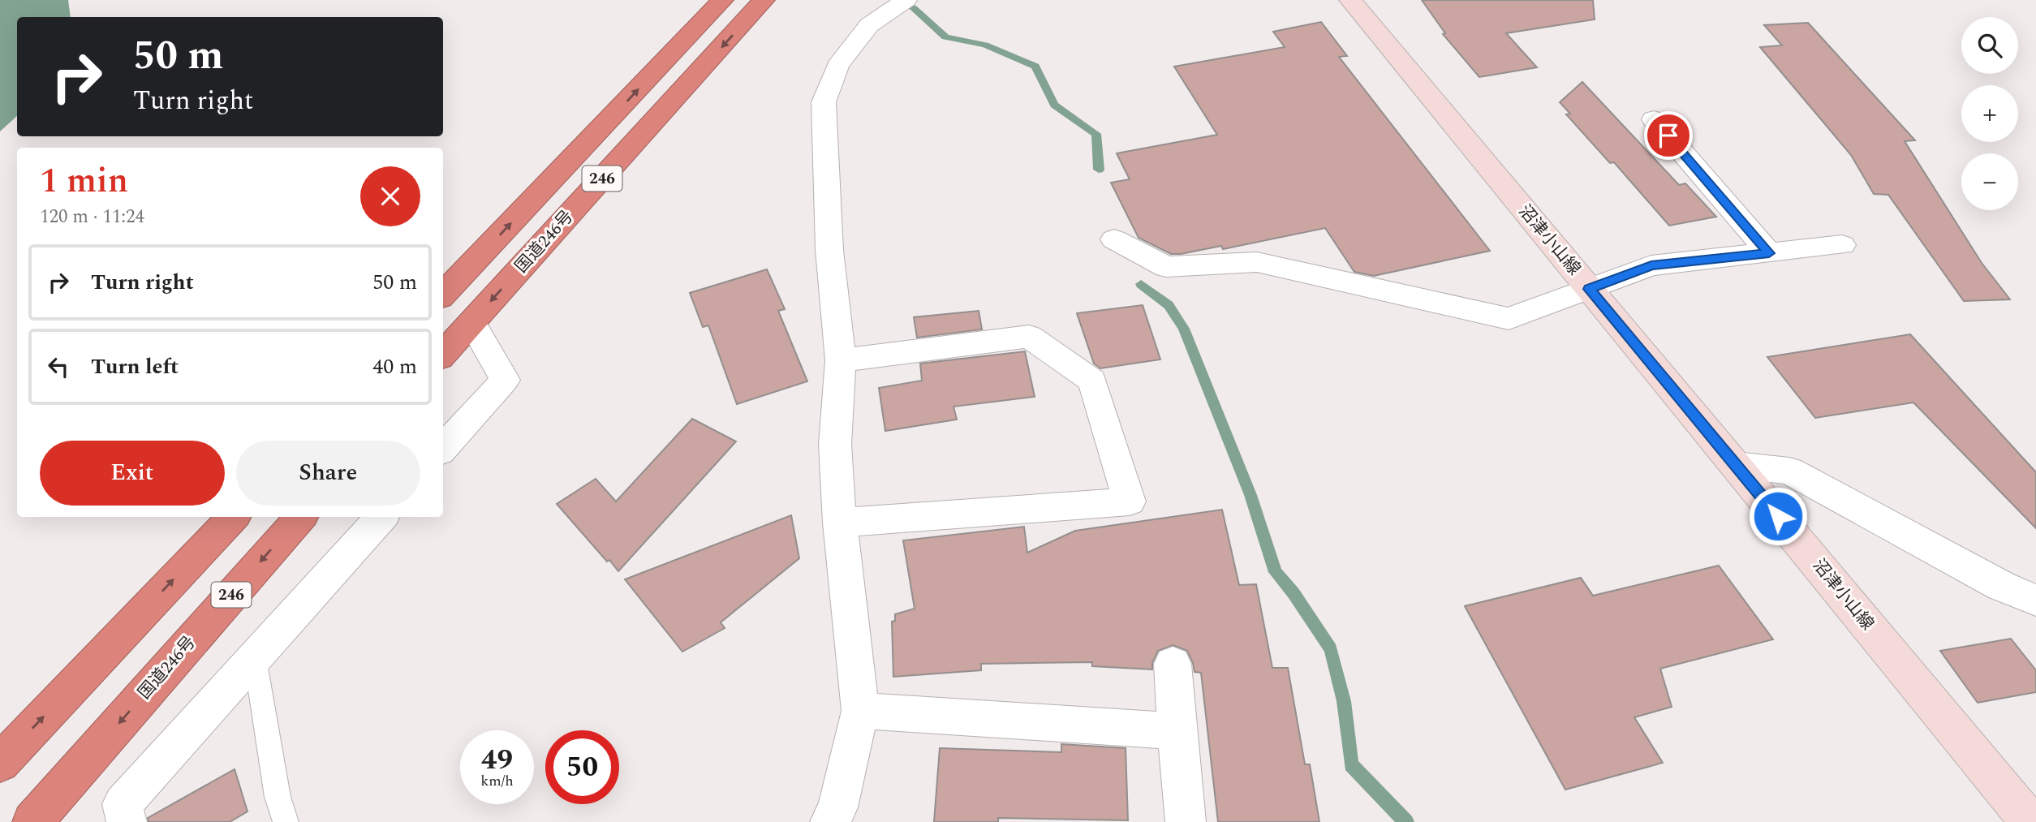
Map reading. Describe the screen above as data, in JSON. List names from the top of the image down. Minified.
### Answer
{"streets":{"highway":["246","国道246号"],"main road":["沼津小山線"]},"page":{"map_buttons":["+","−"],"turn":["50 m","Turn right"],"heading":["1 min","120 m · 11:24"],"list":[{"name":"Turn right","value":"50 m"},{"name":"Turn left","value":"40 m"}],"buttons":["Exit","Share"],"speed":"49 km/h","limit":"50"}}
